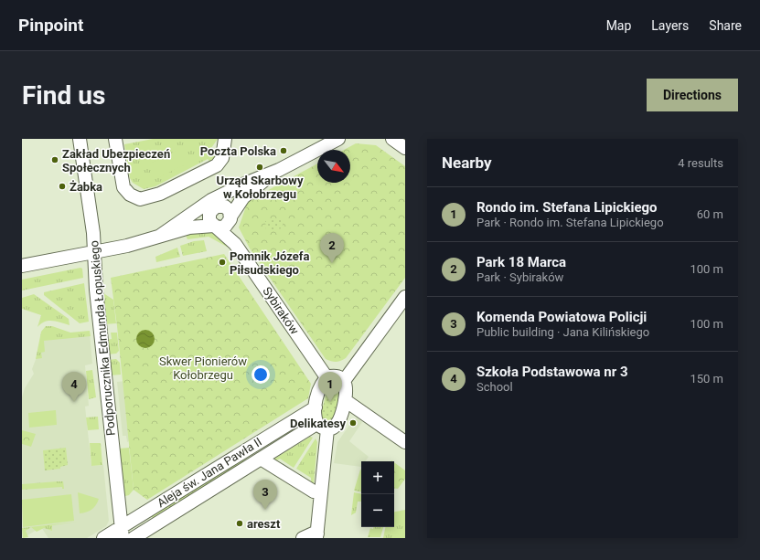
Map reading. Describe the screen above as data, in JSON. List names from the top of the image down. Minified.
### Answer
{"streets":{"street":["Sybiraków","Podporucznika Edmunda Łopuskiego","Aleja św. Jana Pawła II"]},"crossings":[["Podporucznika Edmunda Łopuskiego","Aleja św. Jana Pawła II"]],"parks":["Skwer Pionierów Kołobrzegu"],"places":["Poczta Polska","Zakład Ubezpieczeń Społecznych","Urząd Skarbowy w Kołobrzegu","Żabka","Pomnik Józefa Piłsudskiego","Delikatesy","areszt"],"north":"bottom right","page":{"header":"Pinpoint","nav":["Map","Layers","Share"],"buttons":"Directions","title":"Find us","heading":["Nearby","4 results"],"list":[{"mark":"1","name":"Rondo im. Stefana Lipickiego","note":"Park · Rondo im. Stefana Lipickiego","value":"60 m"},{"mark":"2","name":"Park 18 Marca","note":"Park · Sybiraków","value":"100 m"},{"mark":"3","name":"Komenda Powiatowa Policji","note":"Public building · Jana Kilińskiego","value":"100 m"},{"mark":"4","name":"Szkoła Podstawowa nr 3","note":"School","value":"150 m"}],"pins":["2","1","4","3"],"map_buttons":["+","−"]}}
